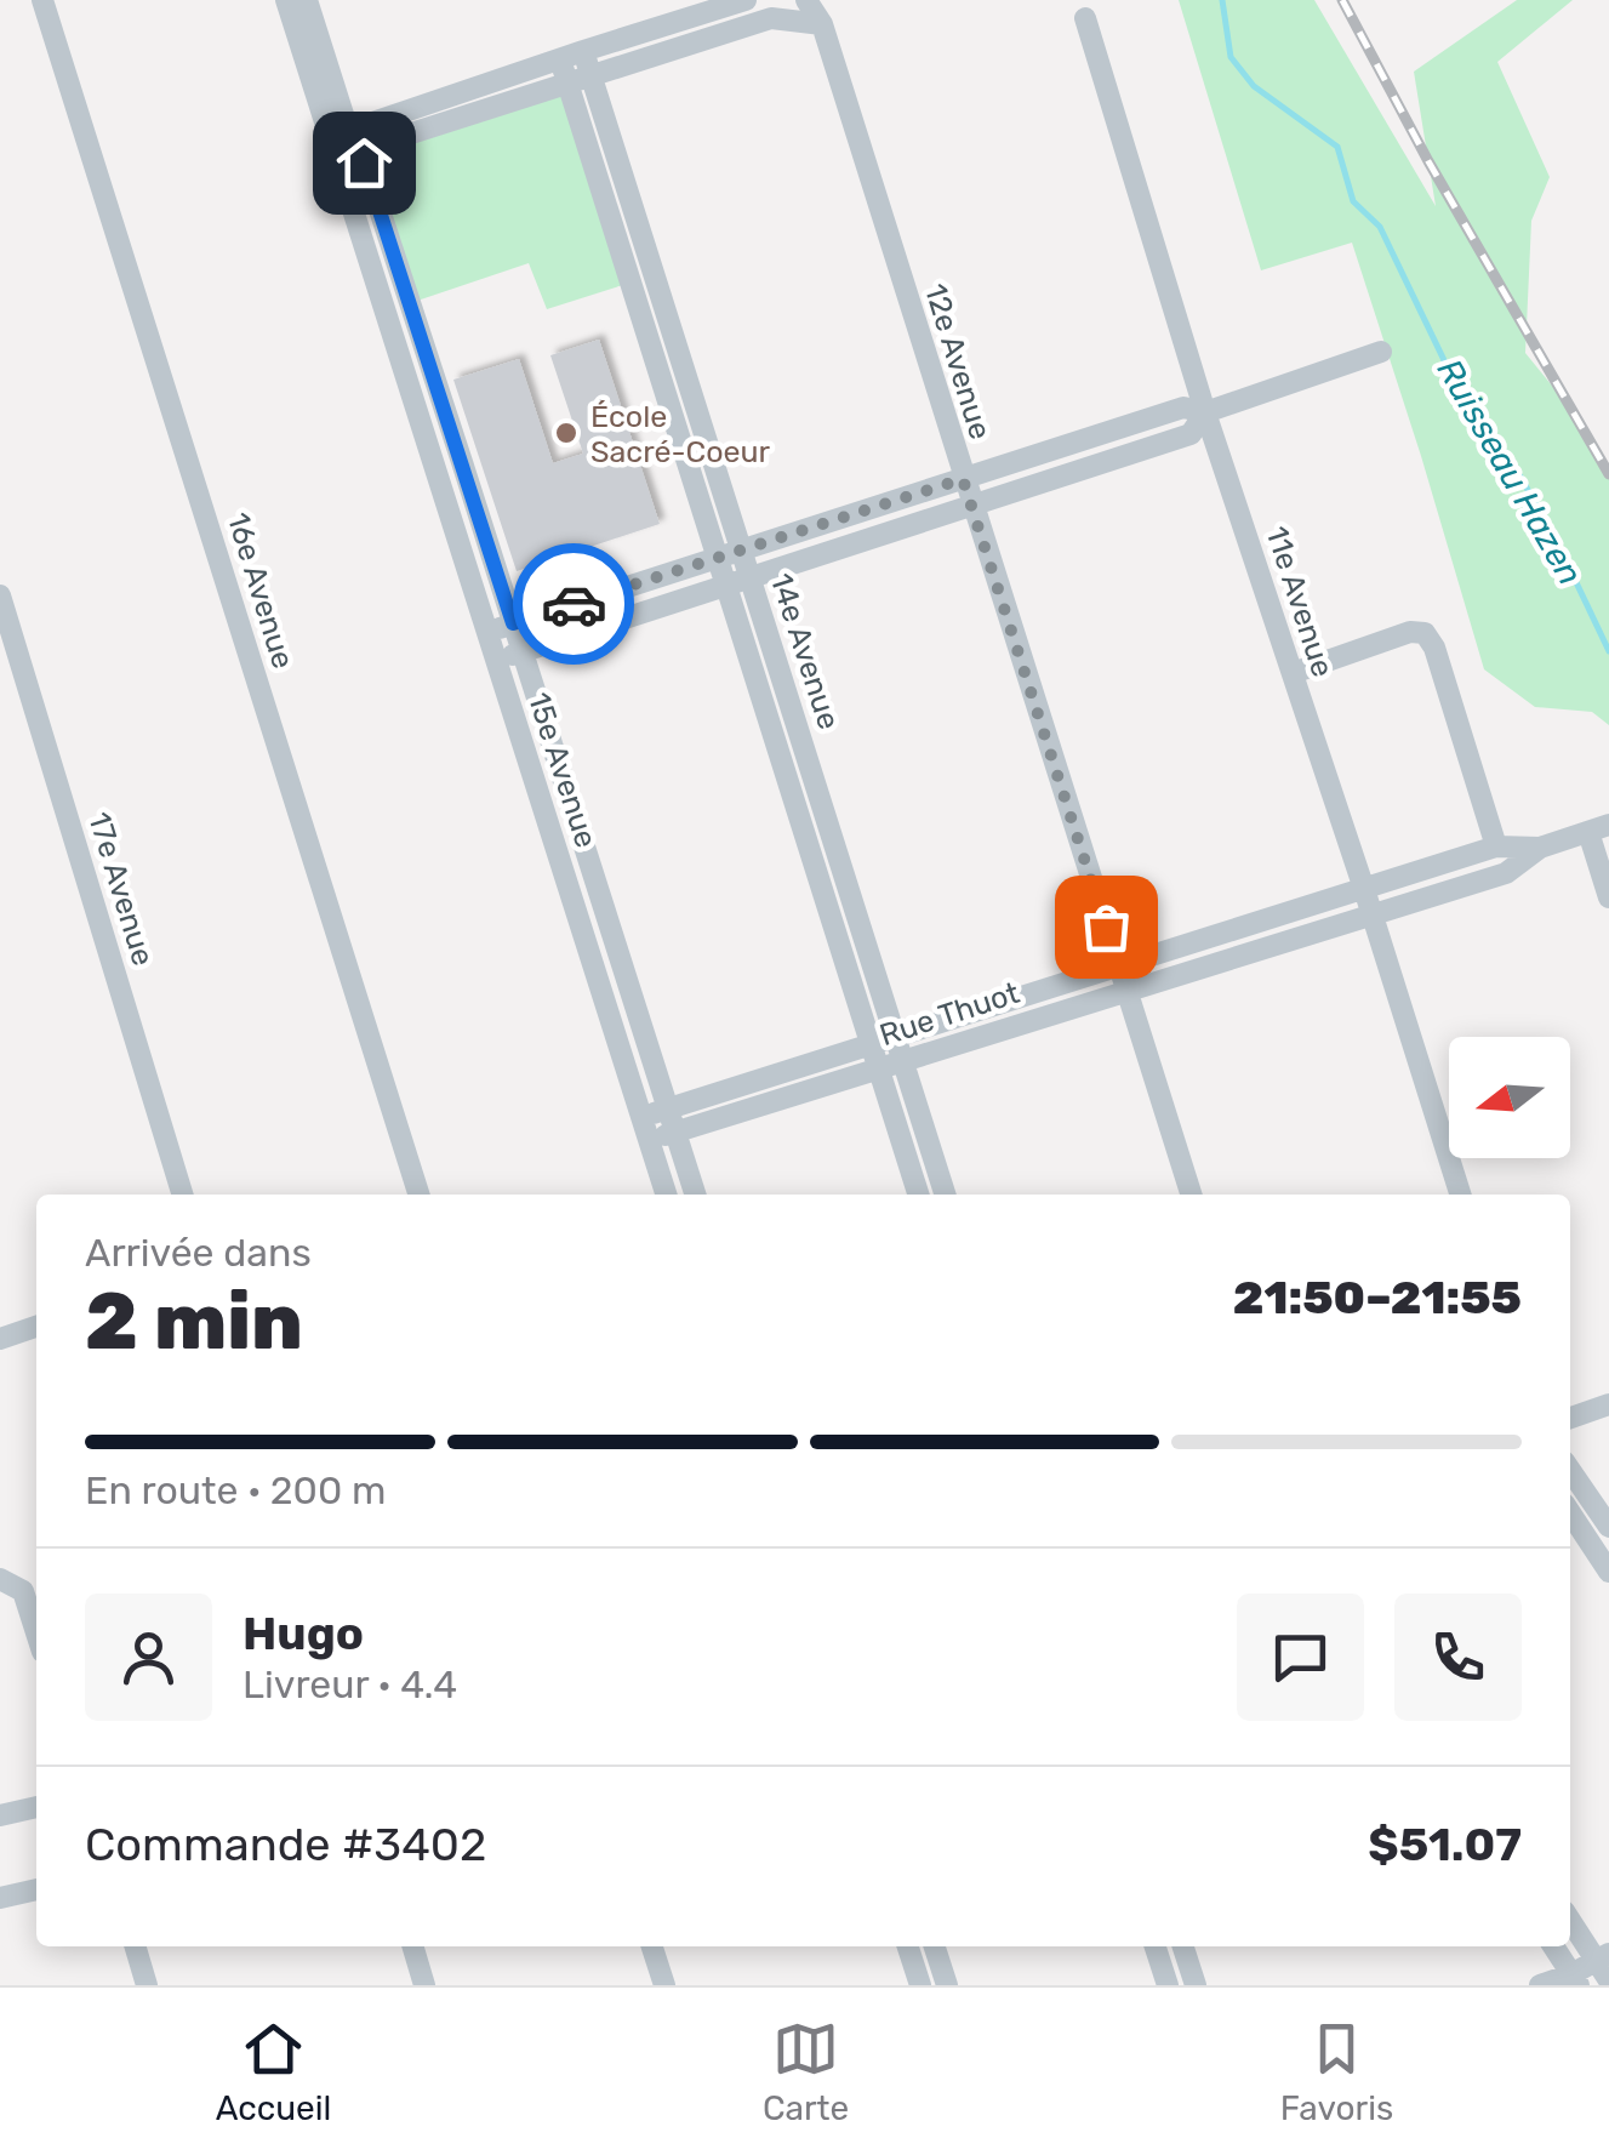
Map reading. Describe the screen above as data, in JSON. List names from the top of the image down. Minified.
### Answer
{"streets":{"street":["12e Avenue","16e Avenue","11e Avenue","14e Avenue","15e Avenue","17e Avenue","Rue Thuot"]},"crossings":[["12e Avenue","Rue Thuot"],["11e Avenue","Rue Thuot"],["14e Avenue","Rue Thuot"],["15e Avenue","Rue Thuot"]],"water":["Ruisseau Hazen"],"places":["École Sacré-Coeur"],"north":"left","page":{"heading":["2 min","Arrivée dans","21:50–21:55"],"panel":["Hugo","Livreur · 4.4","Commande #3402","$51.07"],"bar":"En route · 200 m","tabs":["Accueil","Carte","Favoris"]}}
